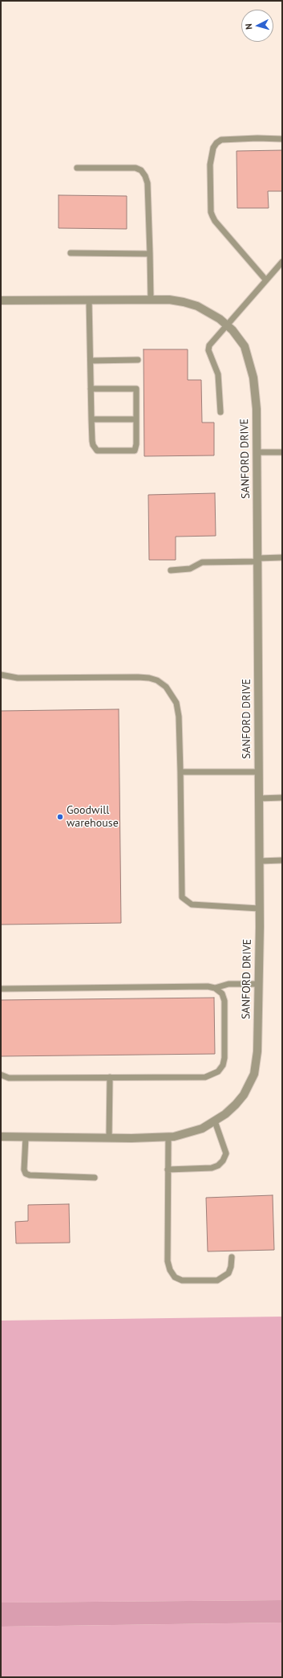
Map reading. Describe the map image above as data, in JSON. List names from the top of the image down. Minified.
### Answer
{"streets":{"street":["SANFORD DRIVE"]},"places":["Goodwill warehouse"],"north":"left"}
